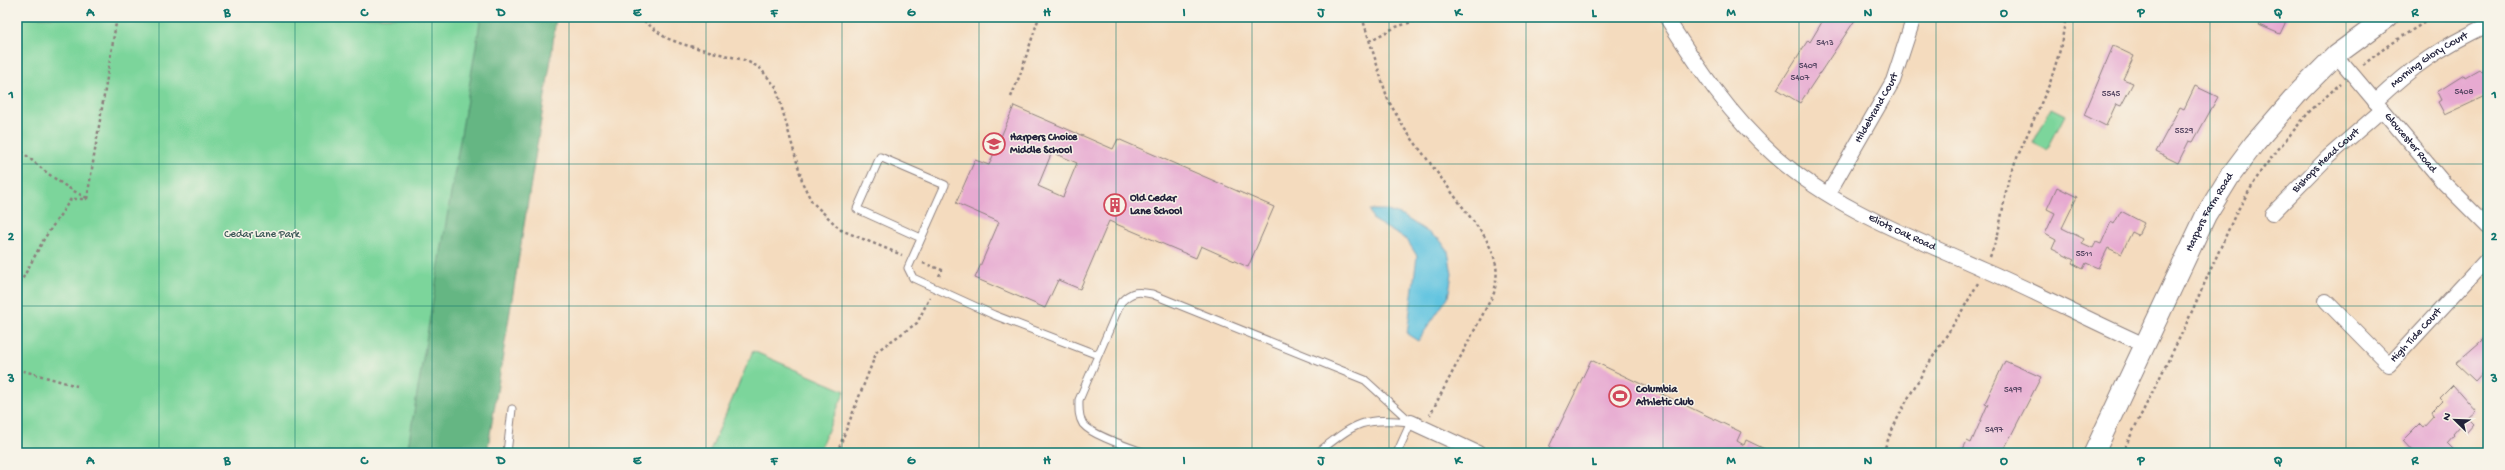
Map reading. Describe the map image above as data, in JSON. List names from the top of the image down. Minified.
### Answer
{"streets":{"main road":["Harpers Farm Road"],"street":["Morning Glory Court","Hildebrand Court","Gloucester Road","Bishops Head Court","Eliots Oak Road","High Tide Court"]},"crossings":[["Morning Glory Court","Gloucester Road"],["Morning Glory Court","Bishops Head Court"],["Hildebrand Court","Eliots Oak Road"],["Gloucester Road","Bishops Head Court"],["Gloucester Road","Harpers Farm Road"],["Harpers Farm Road","Eliots Oak Road"]],"parks":["Cedar Lane Park"],"places":{"school or university":["Harpers Choice Middle School"],"building":["Old Cedar Lane School"],"sports":["Columbia Athletic Club"]},"house_numbers":["5413","5409","5407","5408","5545","5529","5511","5499","5497"],"north":"top left","grid":{"columns":["A","B","C","D","E","F","G","H","I","J","K","L","M","N","O","P","Q","R"],"rows":["1","2","3"]}}
